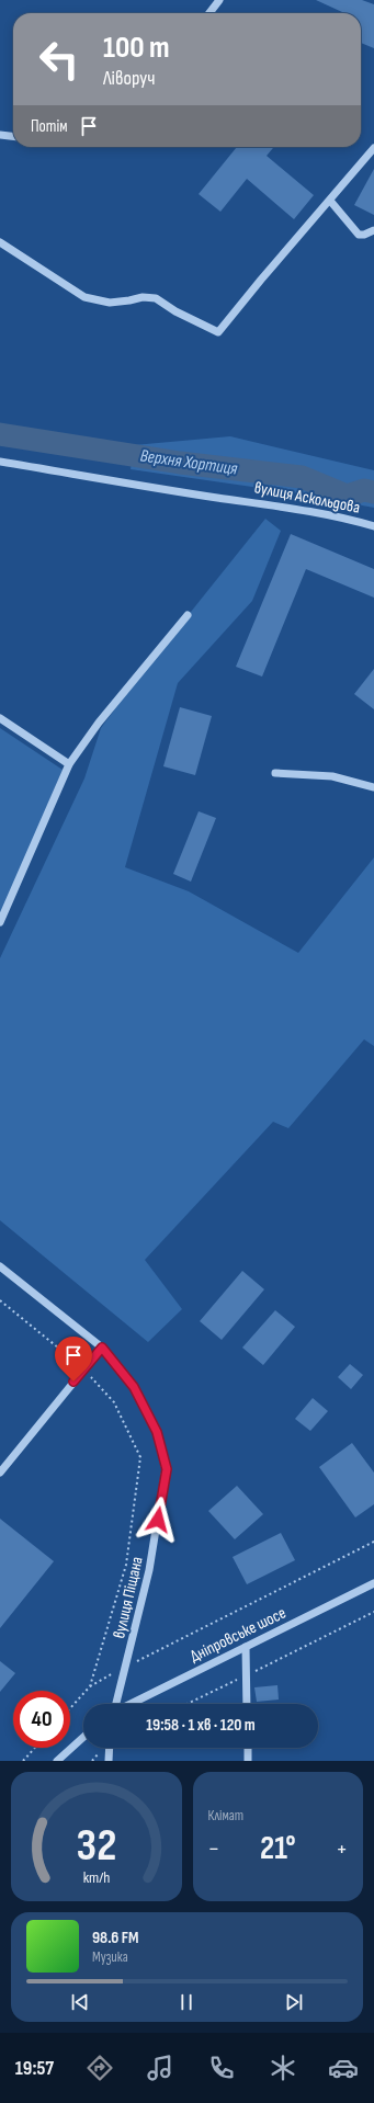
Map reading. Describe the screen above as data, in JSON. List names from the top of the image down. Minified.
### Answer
{"streets":{"street":["вулиця Аскольдова","вулиця Піщана","Дніпровське шосе"]},"water":["Верхня Хортиця"],"page":{"turn":["100 m","Ліворуч"],"then":"Потім","limit":"40","trip":"19:58 · 1 хв · 120 m","tile":"Клімат","heat":["−","21°","+"],"song":["98.6 FM","Музика"],"tabs":"19:57","gauge":["32","km/h"]}}
